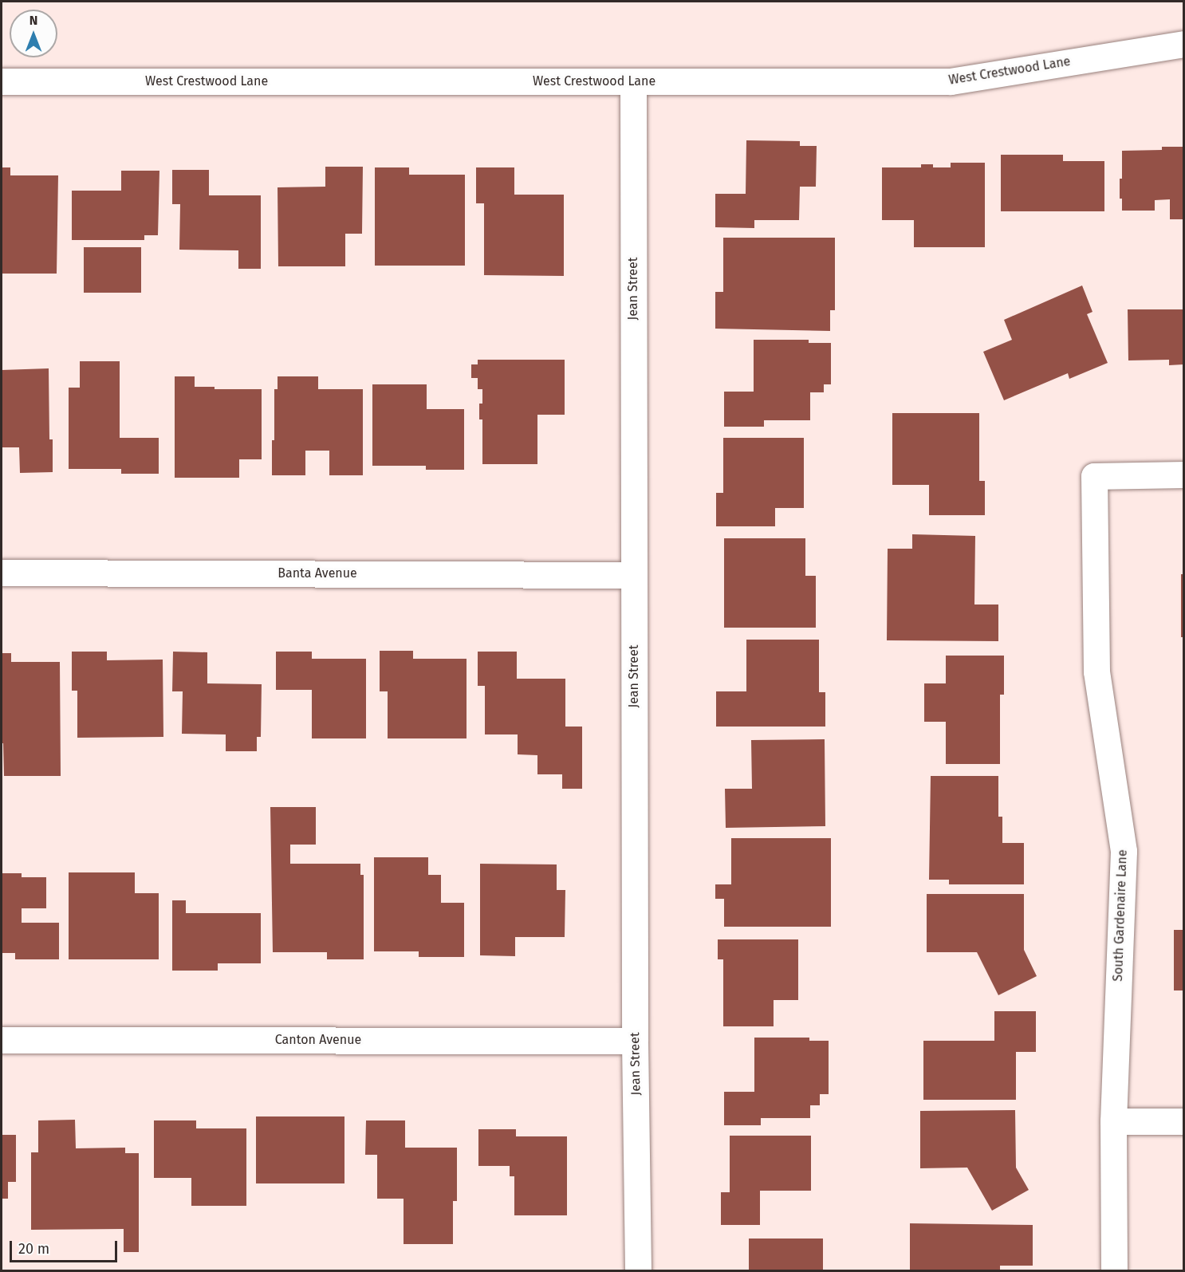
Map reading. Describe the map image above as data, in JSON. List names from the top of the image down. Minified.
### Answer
{"streets":{"street":["West Crestwood Lane","Jean Street","Banta Avenue","South Gardenaire Lane","Canton Avenue"]},"crossings":[["West Crestwood Lane","Jean Street"],["Jean Street","Banta Avenue"],["Jean Street","Canton Avenue"]],"scale_bar":"20 m","north":"top"}
